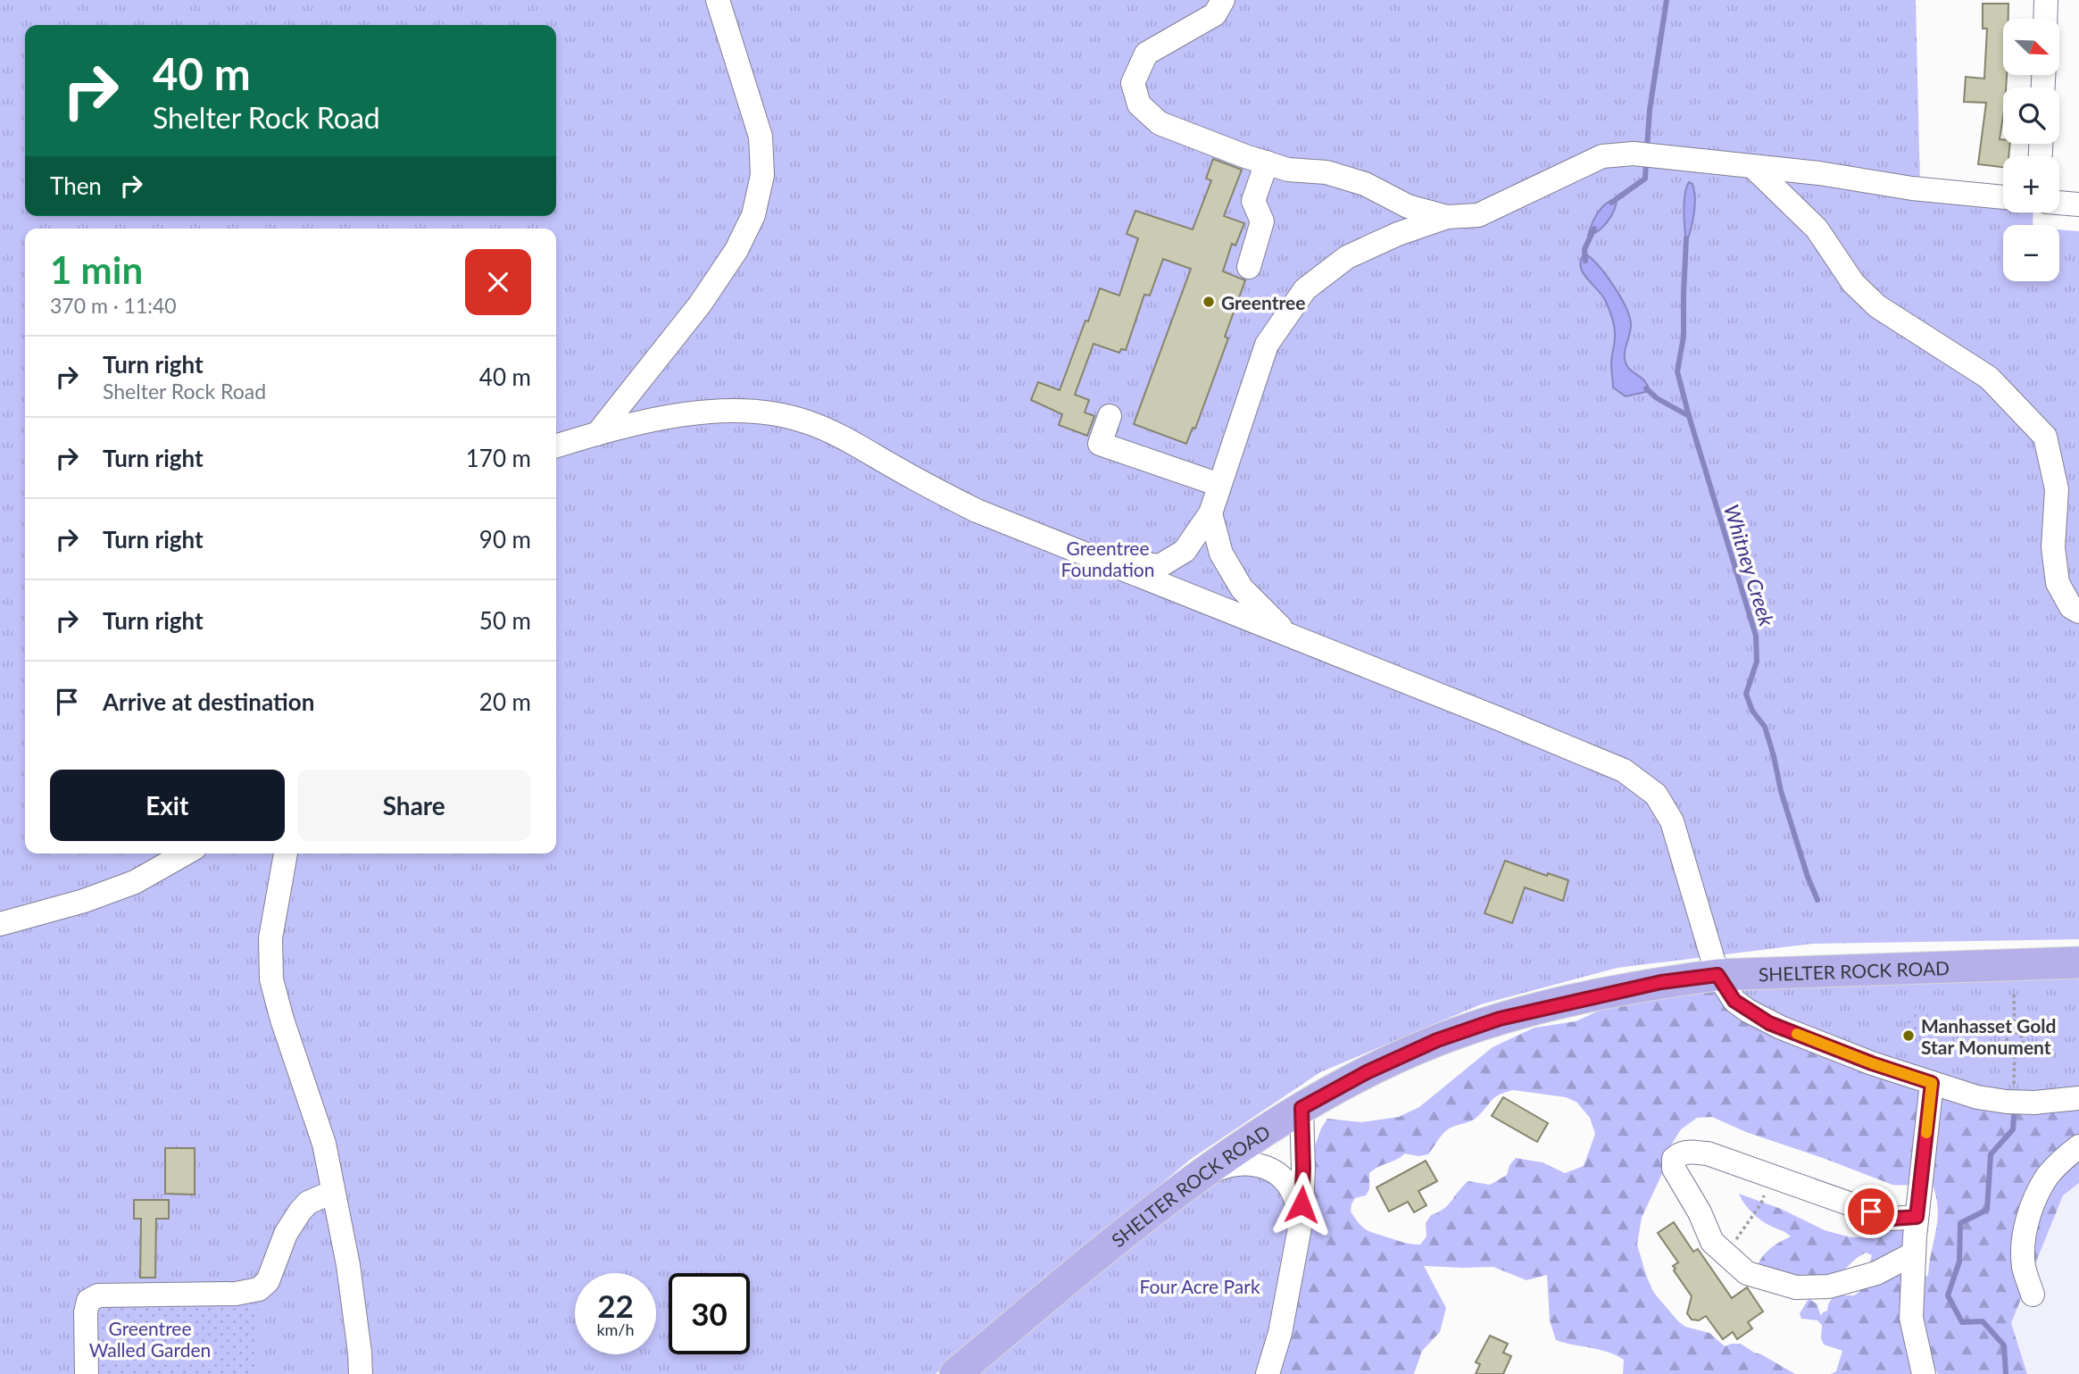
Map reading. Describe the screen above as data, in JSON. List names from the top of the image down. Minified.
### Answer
{"streets":{"main road":["SHELTER ROCK ROAD"]},"water":["Whitney Creek"],"parks":["Greentree Foundation","Four Acre Park","Greentree Walled Garden"],"places":["Greentree","Manhasset Gold Star Monument"],"north":"bottom right","page":{"map_buttons":["+","−"],"turn":["40 m","Shelter Rock Road"],"then":"Then","heading":["1 min","370 m · 11:40"],"list":[{"name":"Turn right","note":"Shelter Rock Road","value":"40 m"},{"name":"Turn right","value":"170 m"},{"name":"Turn right","value":"90 m"},{"name":"Turn right","value":"50 m"},{"name":"Arrive at destination","value":"20 m"}],"buttons":["Exit","Share"],"speed":"22 km/h","limit":"30"}}
